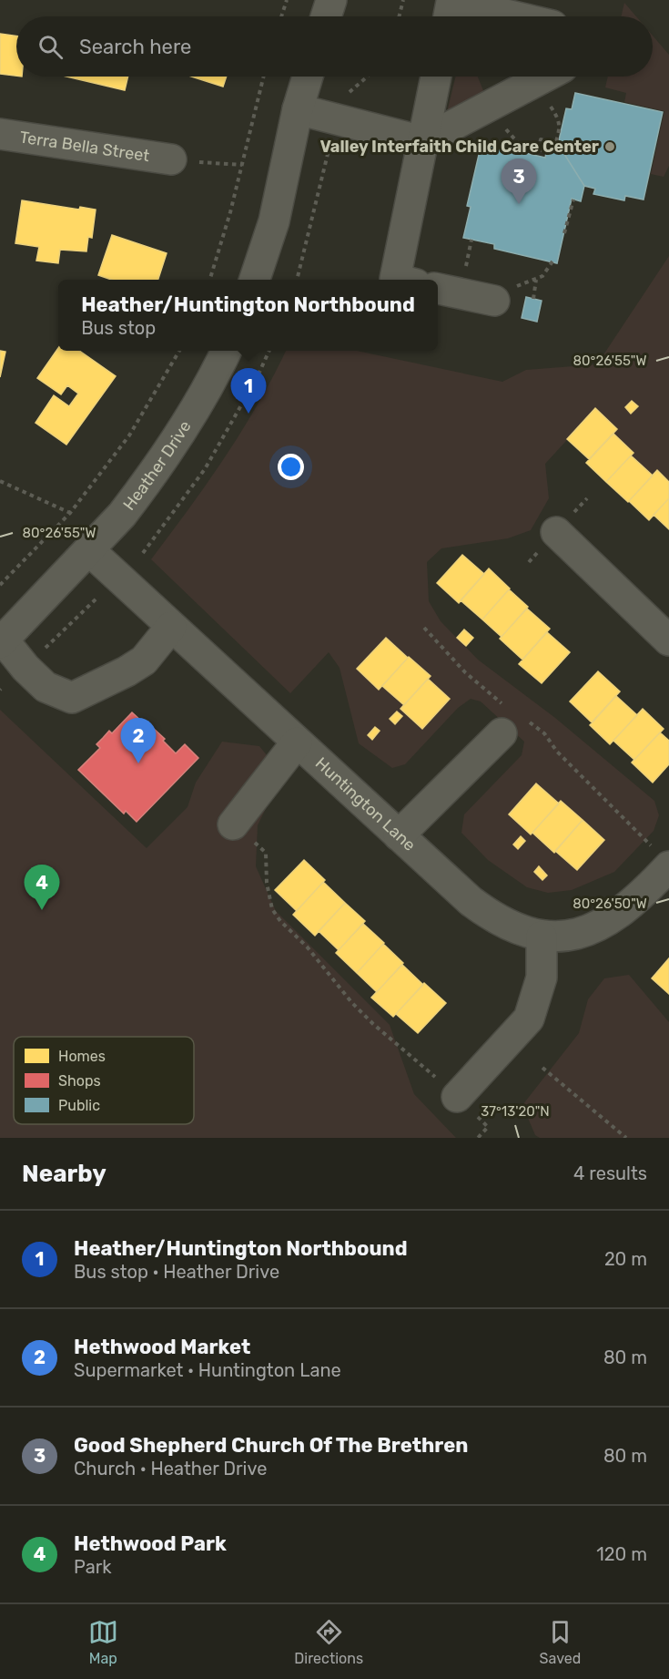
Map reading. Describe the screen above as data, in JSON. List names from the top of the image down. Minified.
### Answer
{"streets":{"street":["Terra Bella Street","Heather Drive","Huntington Lane"]},"crossings":[["Heather Drive","Huntington Lane"]],"places":["Valley Interfaith Child Care Center"],"legend":["Homes","Shops","Public"],"page":{"search":"Search here","pins":["3","1","2","4"],"popup":["Heather/Huntington Northbound","Bus stop"],"heading":["Nearby","4 results"],"list":[{"mark":"1","name":"Heather/Huntington Northbound","note":"Bus stop · Heather Drive","value":"20 m"},{"mark":"2","name":"Hethwood Market","note":"Supermarket · Huntington Lane","value":"80 m"},{"mark":"3","name":"Good Shepherd Church Of The Brethren","note":"Church · Heather Drive","value":"80 m"},{"mark":"4","name":"Hethwood Park","note":"Park","value":"120 m"}],"nav":["Map","Directions","Saved"]},"coordinates":["80°26'55\"W","80°26'50\"W","37°13'20\"N"]}
